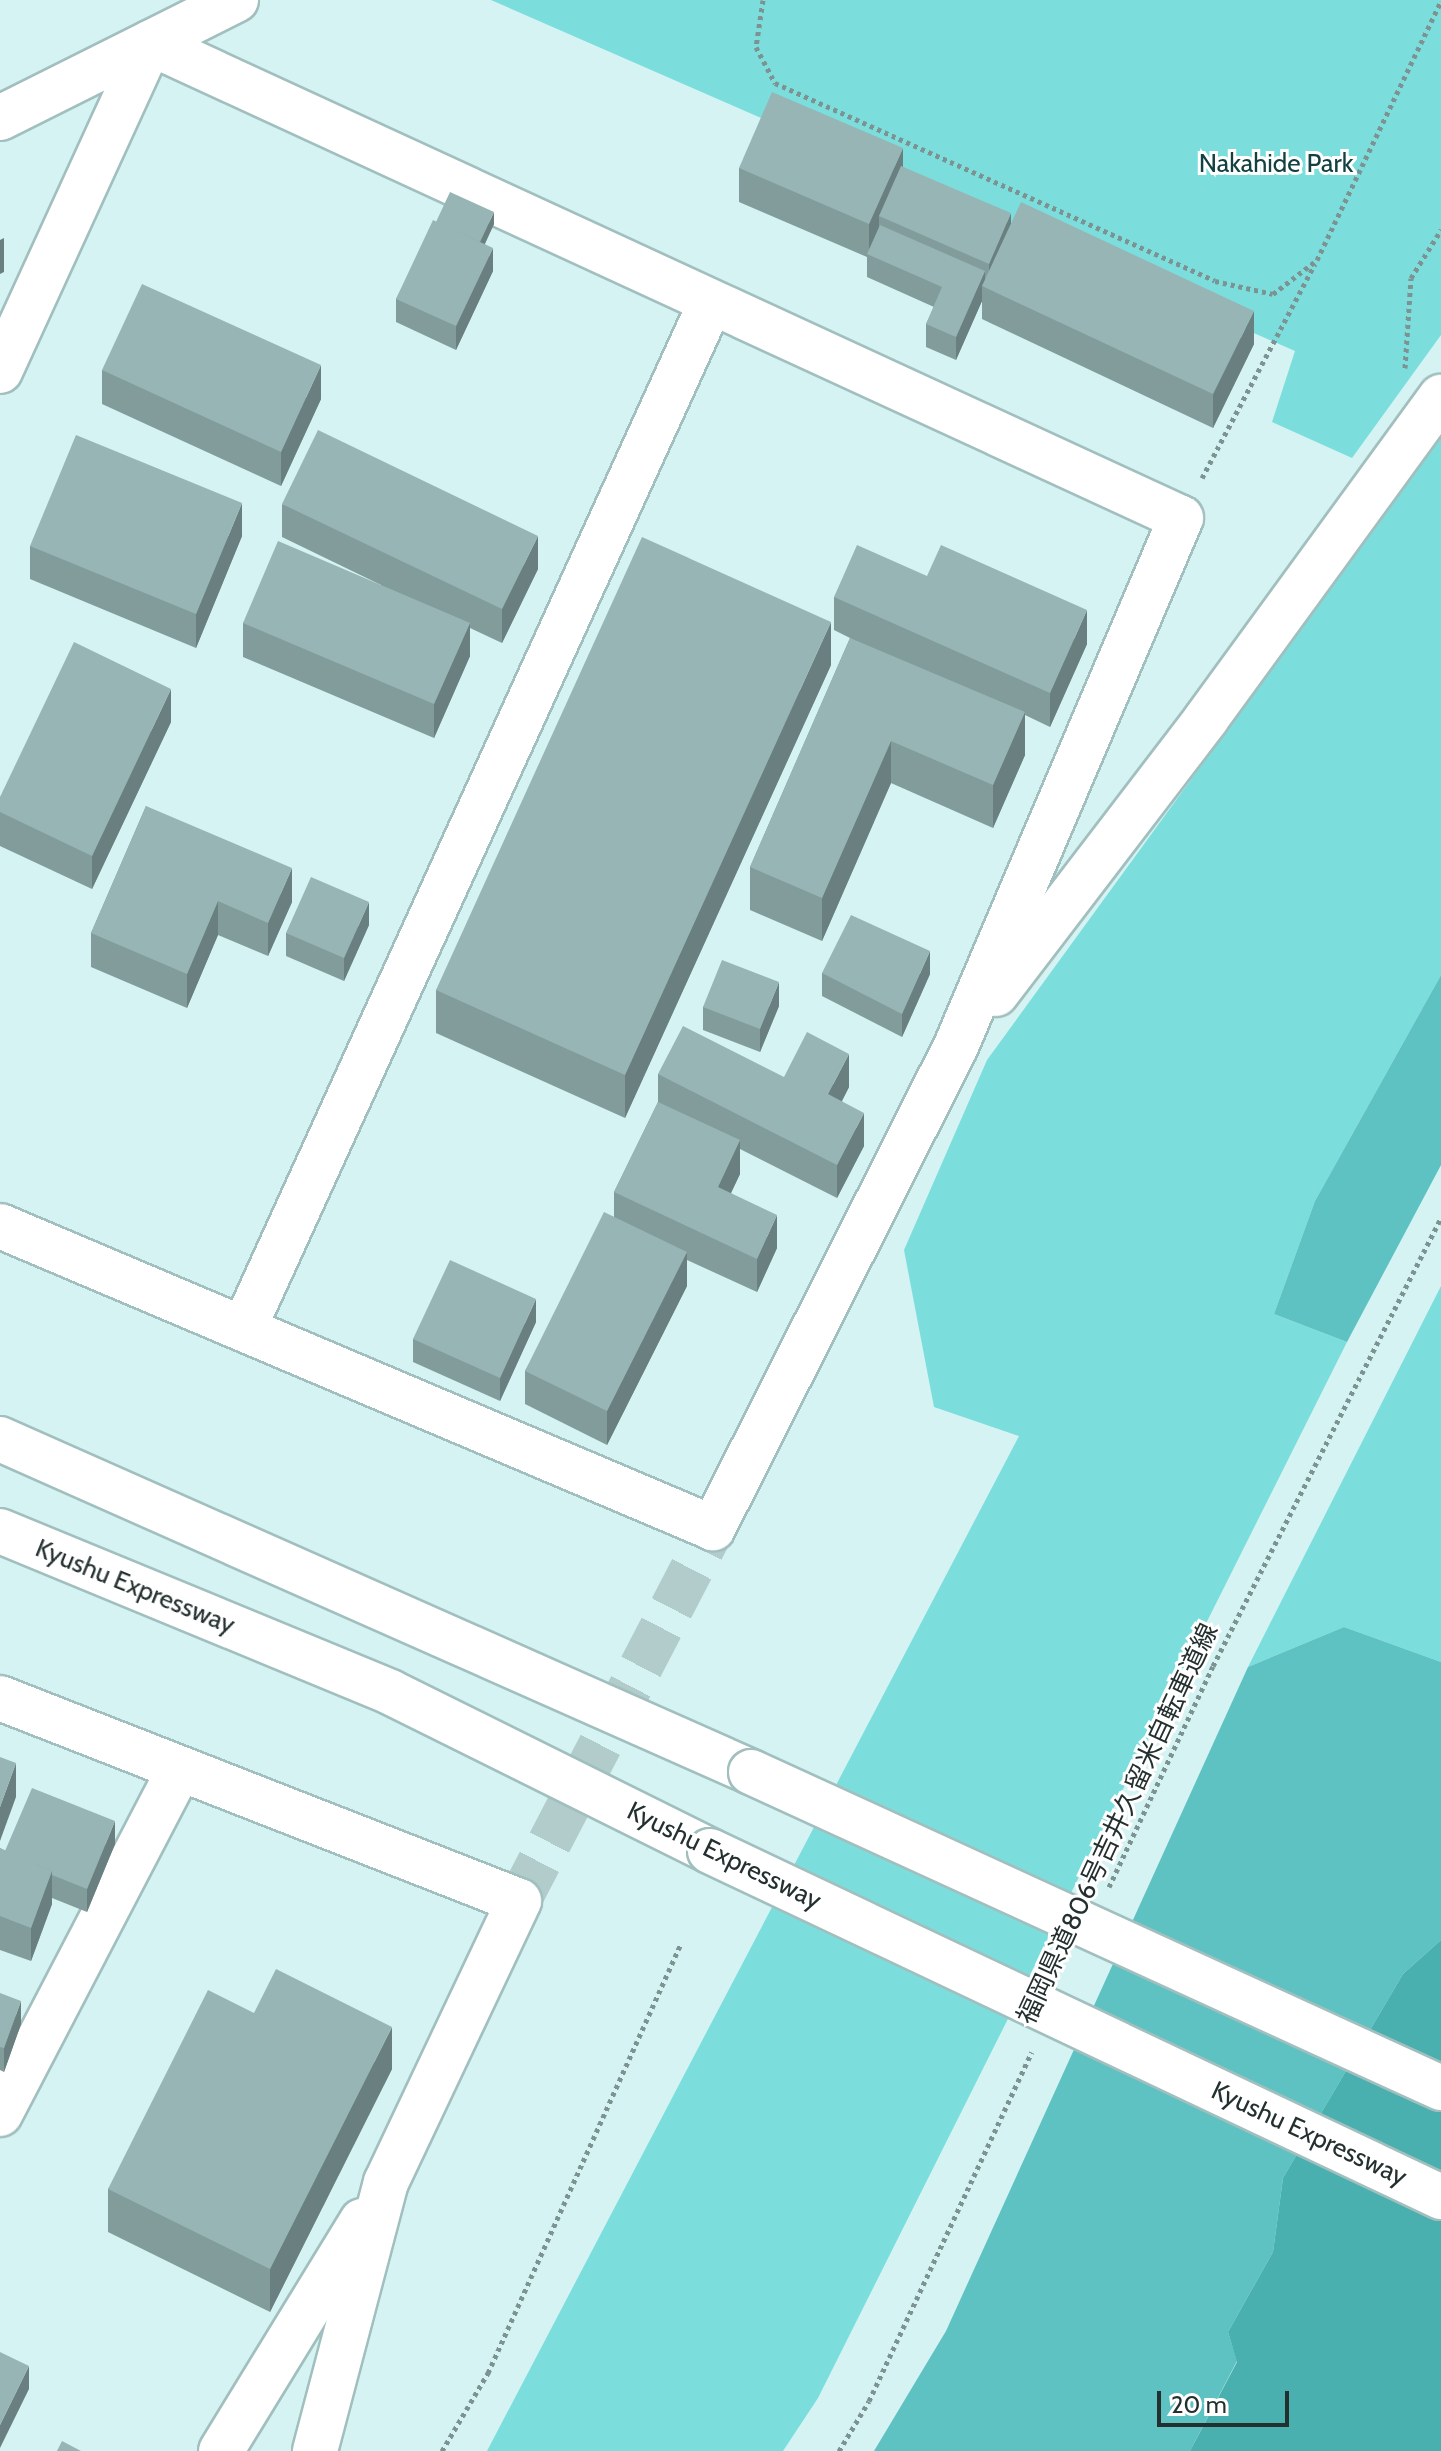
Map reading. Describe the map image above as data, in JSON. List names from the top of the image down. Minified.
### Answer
{"streets":{"main road":["Kyushu Expressway"],"path":["福岡県道806号吉井久留米自転車道線"]},"parks":["Nakahide Park"],"scale_bar":"20 m"}
